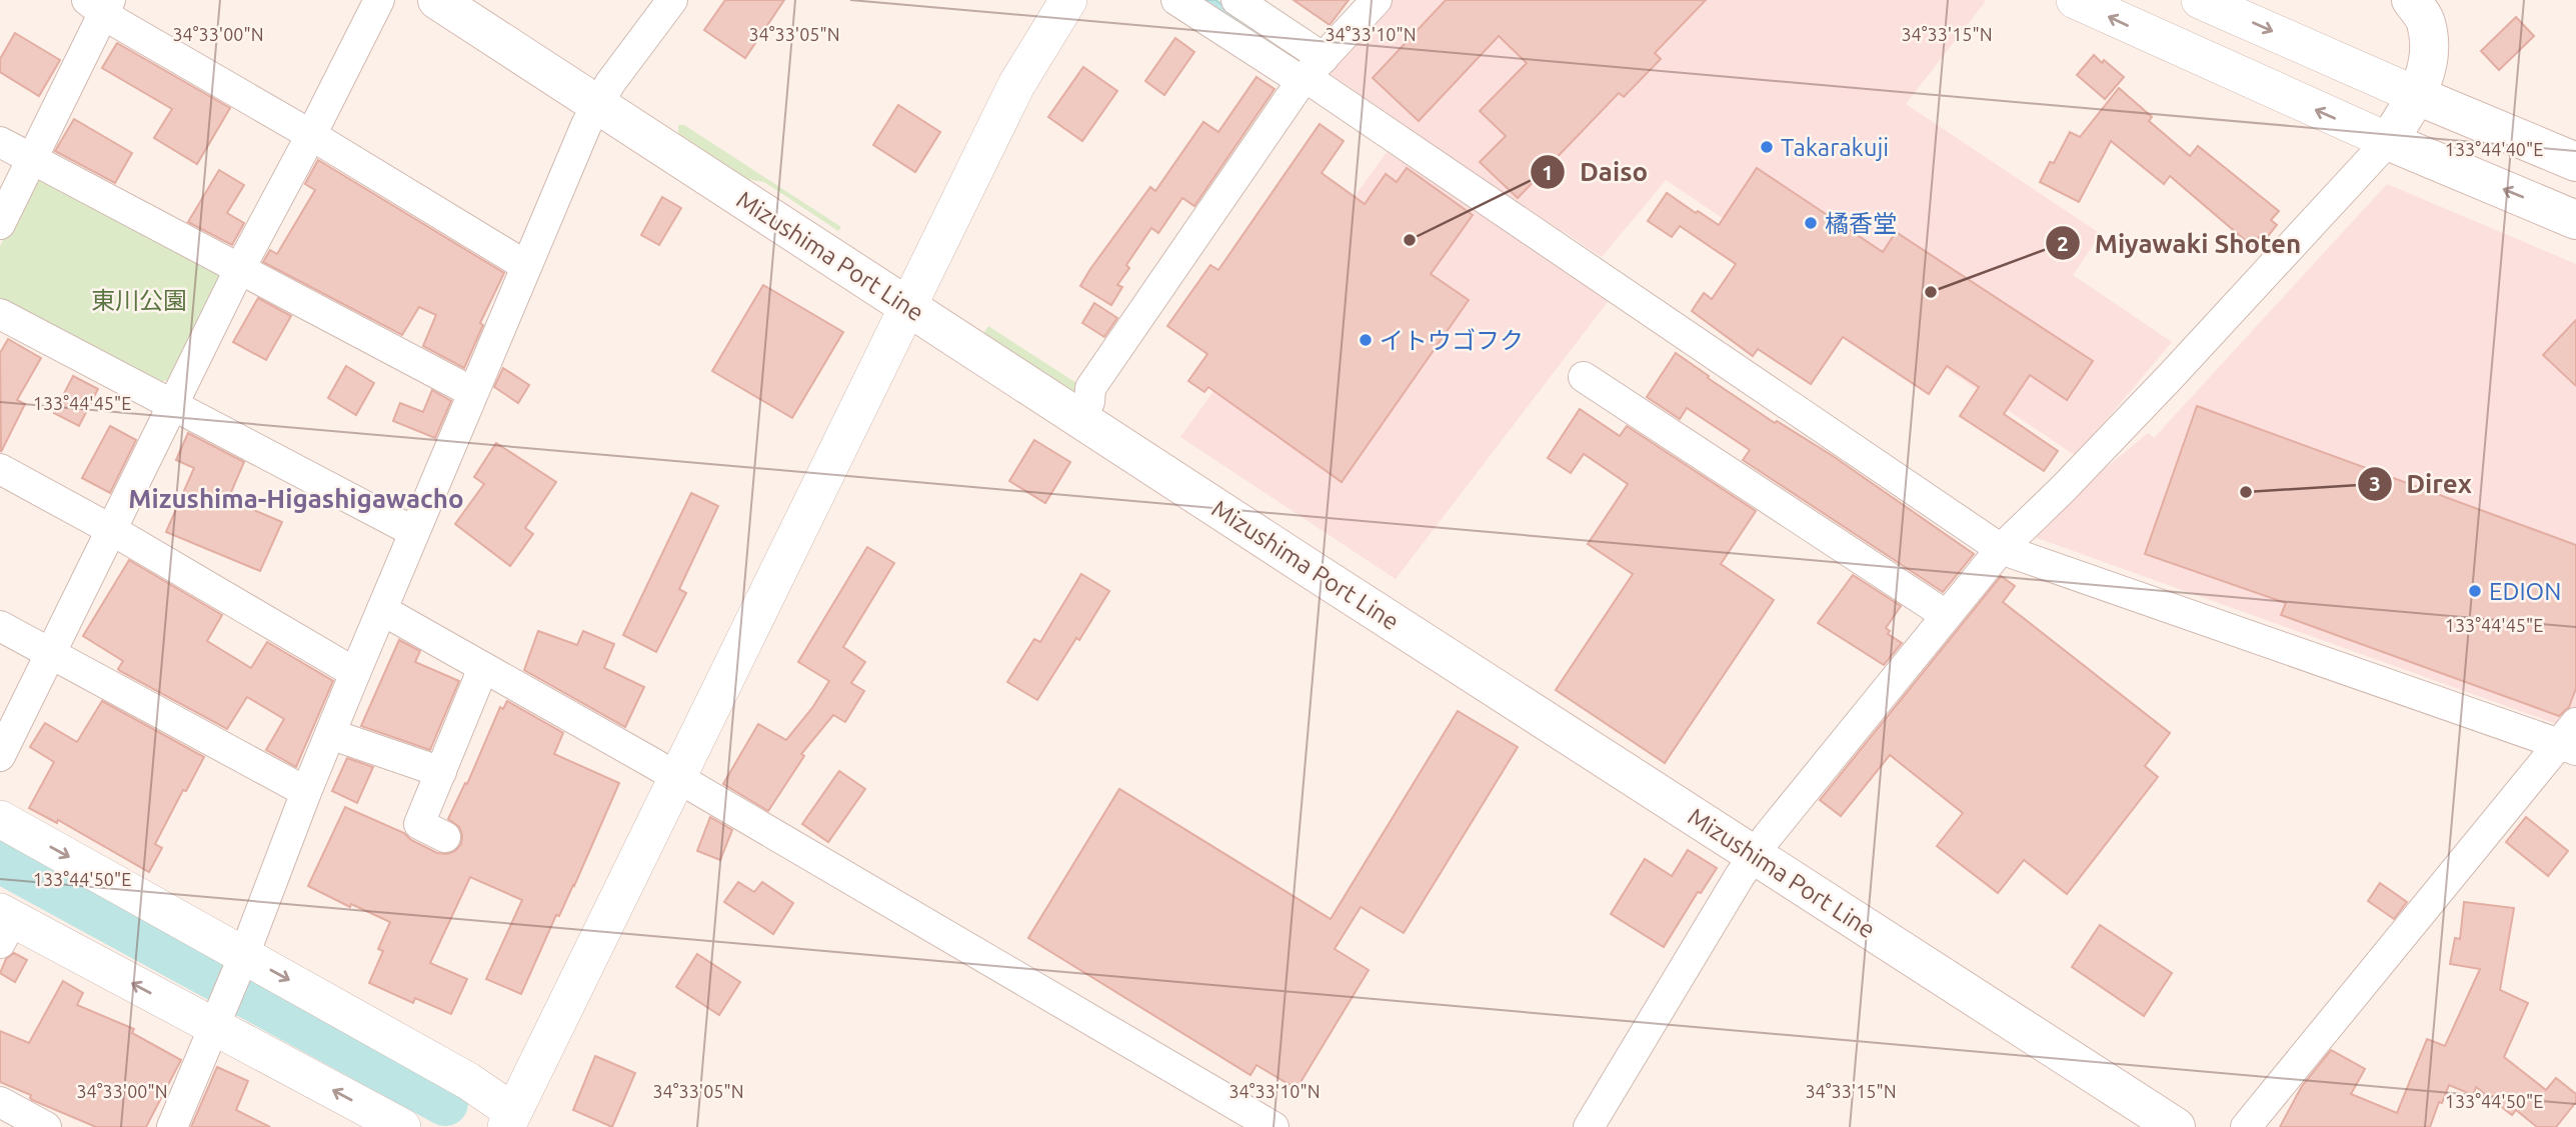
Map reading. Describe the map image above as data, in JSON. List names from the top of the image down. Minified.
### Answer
{"streets":{"main road":["Mizushima Port Line"]},"districts":["Mizushima-Higashigawacho"],"parks":["東川公園"],"places":["Takarakuji","橘香堂","Daiso","Miyawaki Shoten","イトウゴフク","Direx","EDION"],"coordinates":["34°33'00\"N","34°33'05\"N","34°33'10\"N","34°33'15\"N","133°44'40\"E","133°44'45\"E","133°44'50\"E"]}
